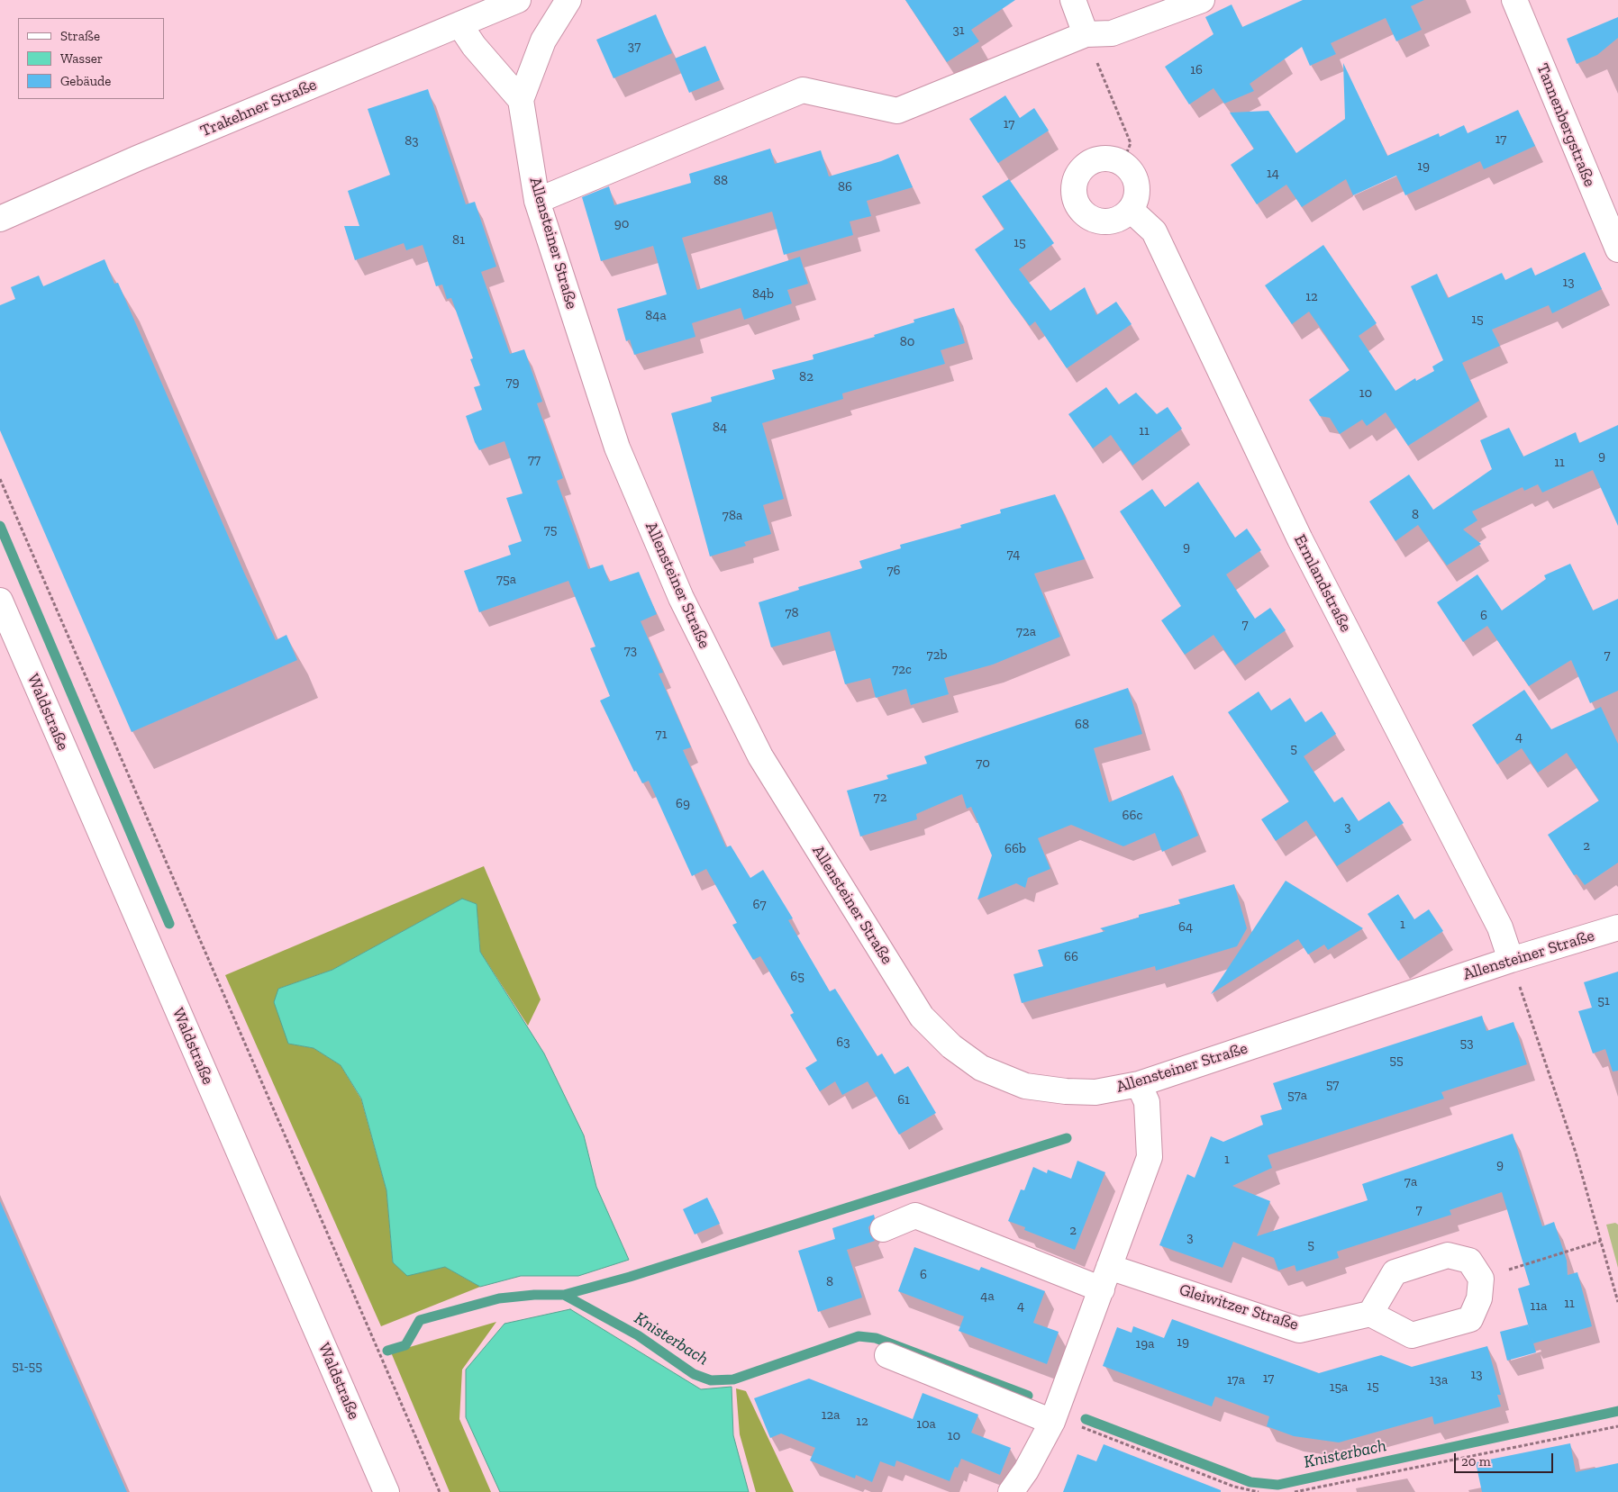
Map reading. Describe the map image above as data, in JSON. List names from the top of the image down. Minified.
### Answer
{"streets":{"street":["Trakehner Straße","Tannenbergstraße","Allensteiner Straße","Ermlandstraße","Waldstraße","Gleiwitzer Straße"]},"crossings":[["Allensteiner Straße","Ermlandstraße"]],"water":["Knisterbach"],"house_numbers":["31","37","16","17","17","83","19","14","88","86","90","81","15","13","84b","12","84a","15","80","82","79","10","84","11","9","77","11","8","78a","75","9","74","76","75a","78","6","7","72a","73","72b","7","72c","68","71","4","5","70","72","69","66c","3","2","66b","67","1","64","66","65","51","63","53","55","57","57a","61","1","9","7a","7","2","3","5","6","8","4a","11","4","11a","19","19a","51-55","13","17","17a","13a","15","15a","12a","12","10a","10"],"legend":["Straße","Wasser","Gebäude"],"scale_bar":"20 m"}
